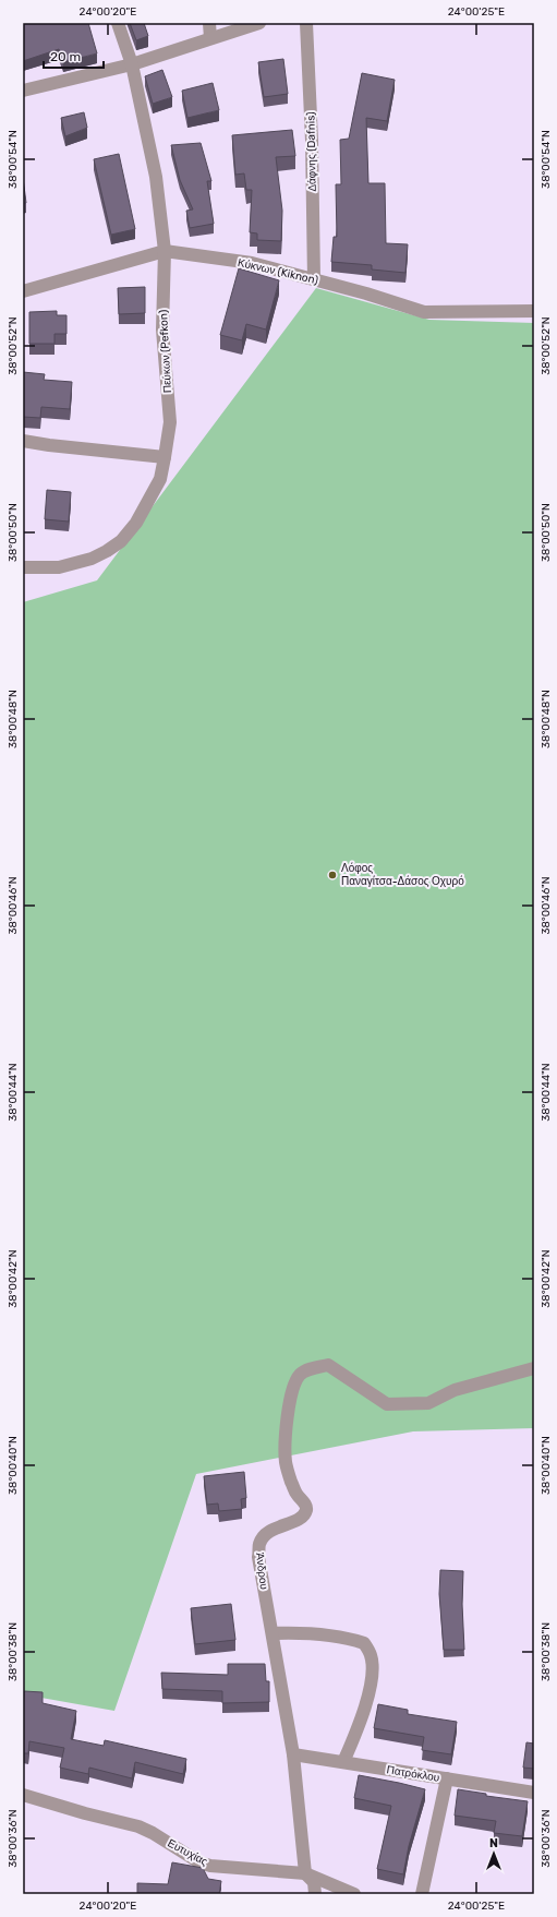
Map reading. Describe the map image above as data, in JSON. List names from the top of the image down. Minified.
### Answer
{"streets":{"street":["Δάφνης (Dafnis)","Κύκνων (Kiknon)","Πεύκων (Pefkon)","Άνδρου","Πατρόκλου","Ευτυχίας"]},"crossings":[["Δάφνης (Dafnis)","Κύκνων (Kiknon)"],["Κύκνων (Kiknon)","Πεύκων (Pefkon)"],["Άνδρου","Πατρόκλου"],["Άνδρου","Ευτυχίας"]],"places":["Λόφος Παναγίτσα-Δάσος Οχυρό"],"scale_bar":"20 m","north":"top","coordinates":["24°00'20\"E","24°00'25\"E","38°00'54\"N","38°00'52\"N","38°00'50\"N","38°00'48\"N","38°00'46\"N","38°00'44\"N","38°00'42\"N","38°00'40\"N","38°00'38\"N","38°00'36\"N"]}
